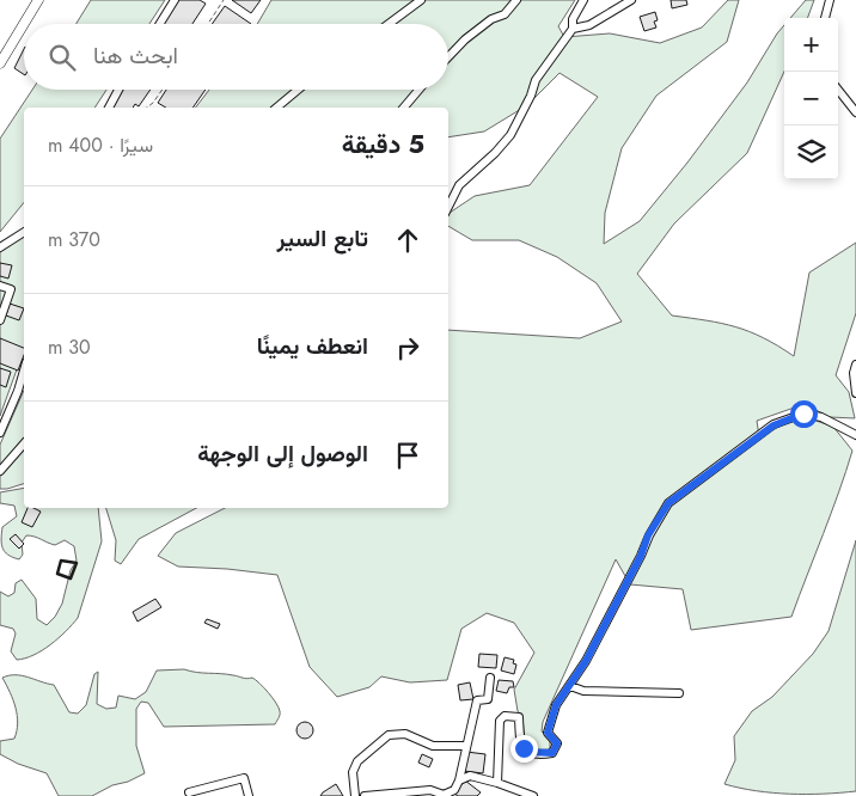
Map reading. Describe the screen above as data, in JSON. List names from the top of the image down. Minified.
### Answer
{"page":{"map_buttons":["+","−"],"search":"ابحث هنا","heading":["5 دقيقة","سيرًا · 400 m"],"list":[["تابع السير","370 m"],["انعطف يمينًا","30 m"],"الوصول إلى الوجهة"]}}
